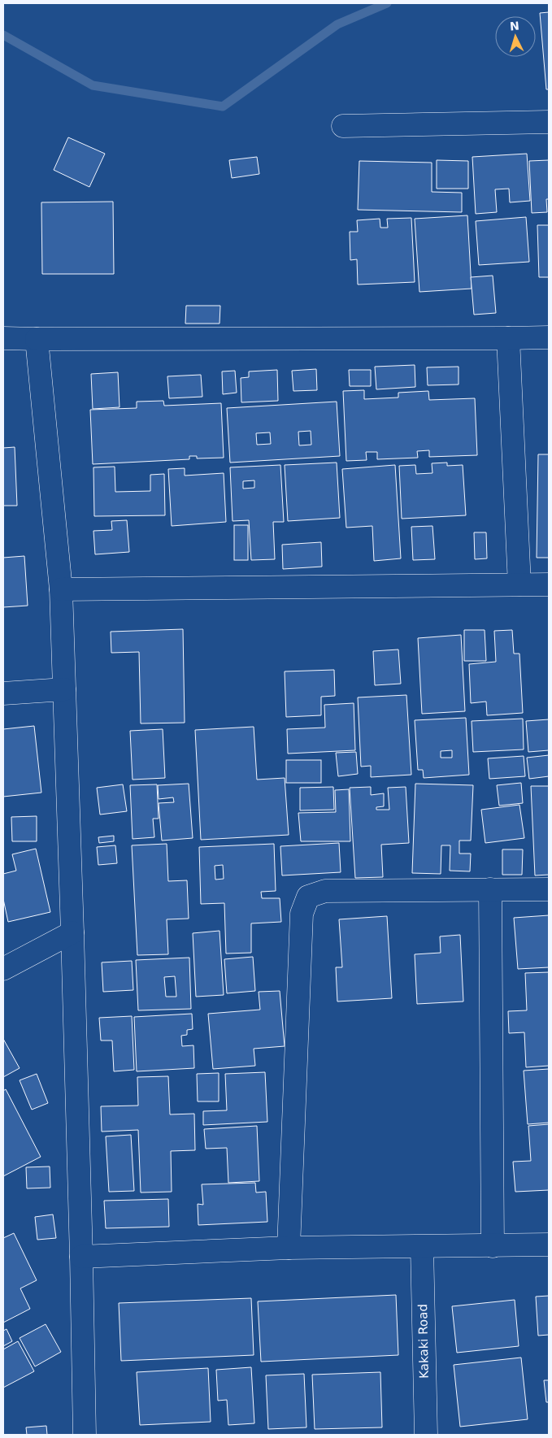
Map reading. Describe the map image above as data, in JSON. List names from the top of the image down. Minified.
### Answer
{"streets":{"street":["Kakaki Road"]},"north":"top"}
